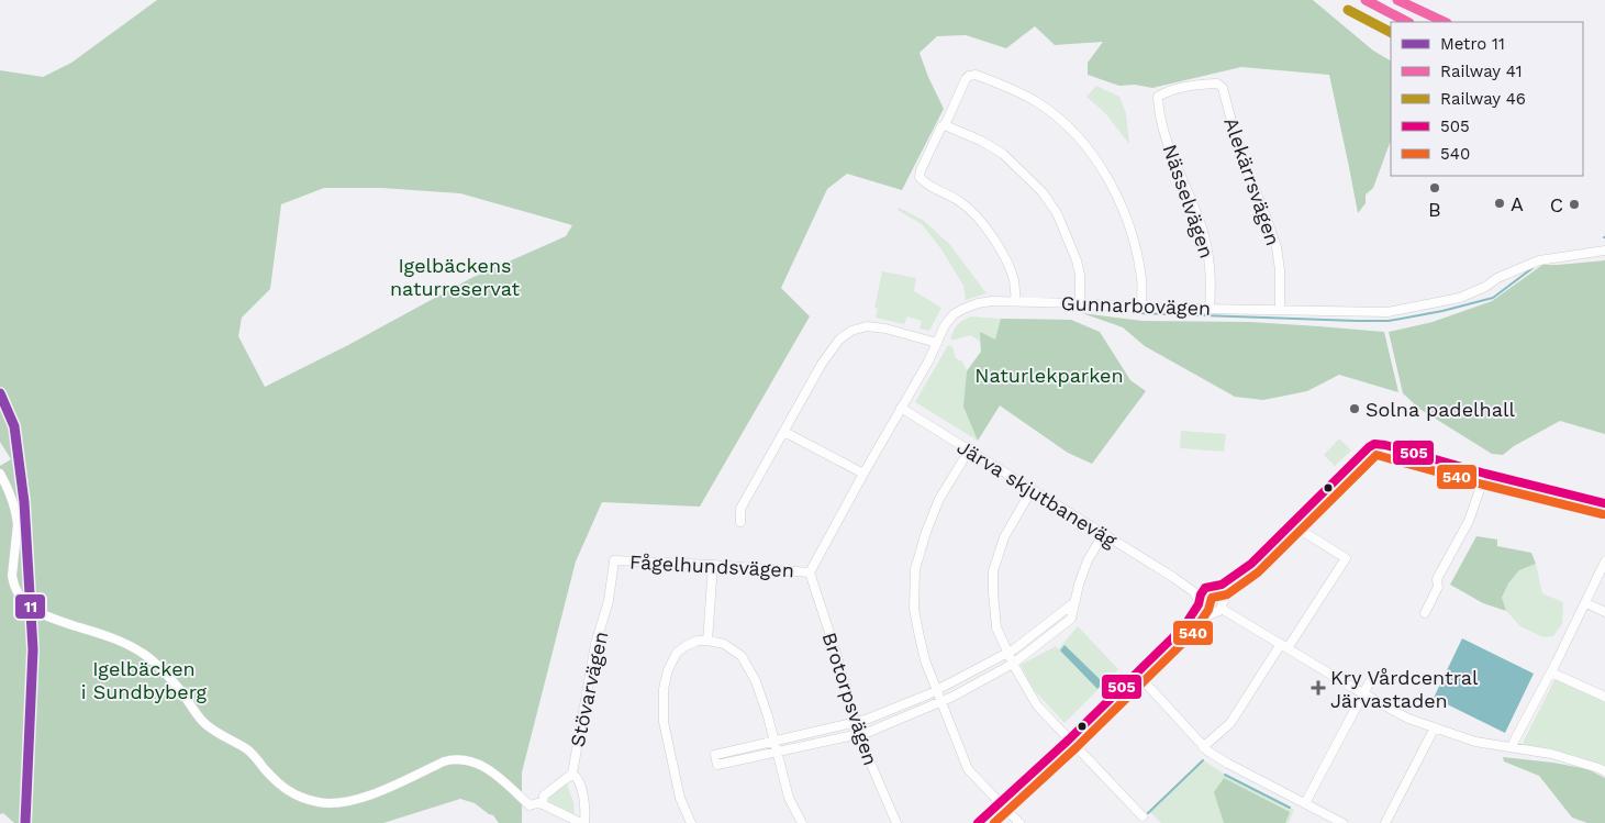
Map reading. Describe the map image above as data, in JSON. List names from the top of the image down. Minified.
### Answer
{"streets":{"street":["Alekärrsvägen","Nässelvägen","Gunnarbovägen","Järva skjutbaneväg","Fågelhundsvägen","Stövarvägen","Brotorpsvägen"]},"crossings":[["Alekärrsvägen","Nässelvägen"],["Alekärrsvägen","Gunnarbovägen"],["Nässelvägen","Gunnarbovägen"],["Gunnarbovägen","Järva skjutbaneväg"],["Gunnarbovägen","Fågelhundsvägen"],["Gunnarbovägen","Brotorpsvägen"],["Fågelhundsvägen","Stövarvägen"],["Fågelhundsvägen","Brotorpsvägen"]],"parks":["Igelbäckens naturreservat","Naturlekparken","Igelbäcken i Sundbyberg"],"places":{"other":["B","A","C","Solna padelhall"],"health":["Kry Vårdcentral Järvastaden"]},"lines":["rail line 41","rail line 46","metro line 11","transit line 505","transit line 540"],"legend":["Metro 11","Railway 41","Railway 46","505","540"]}
